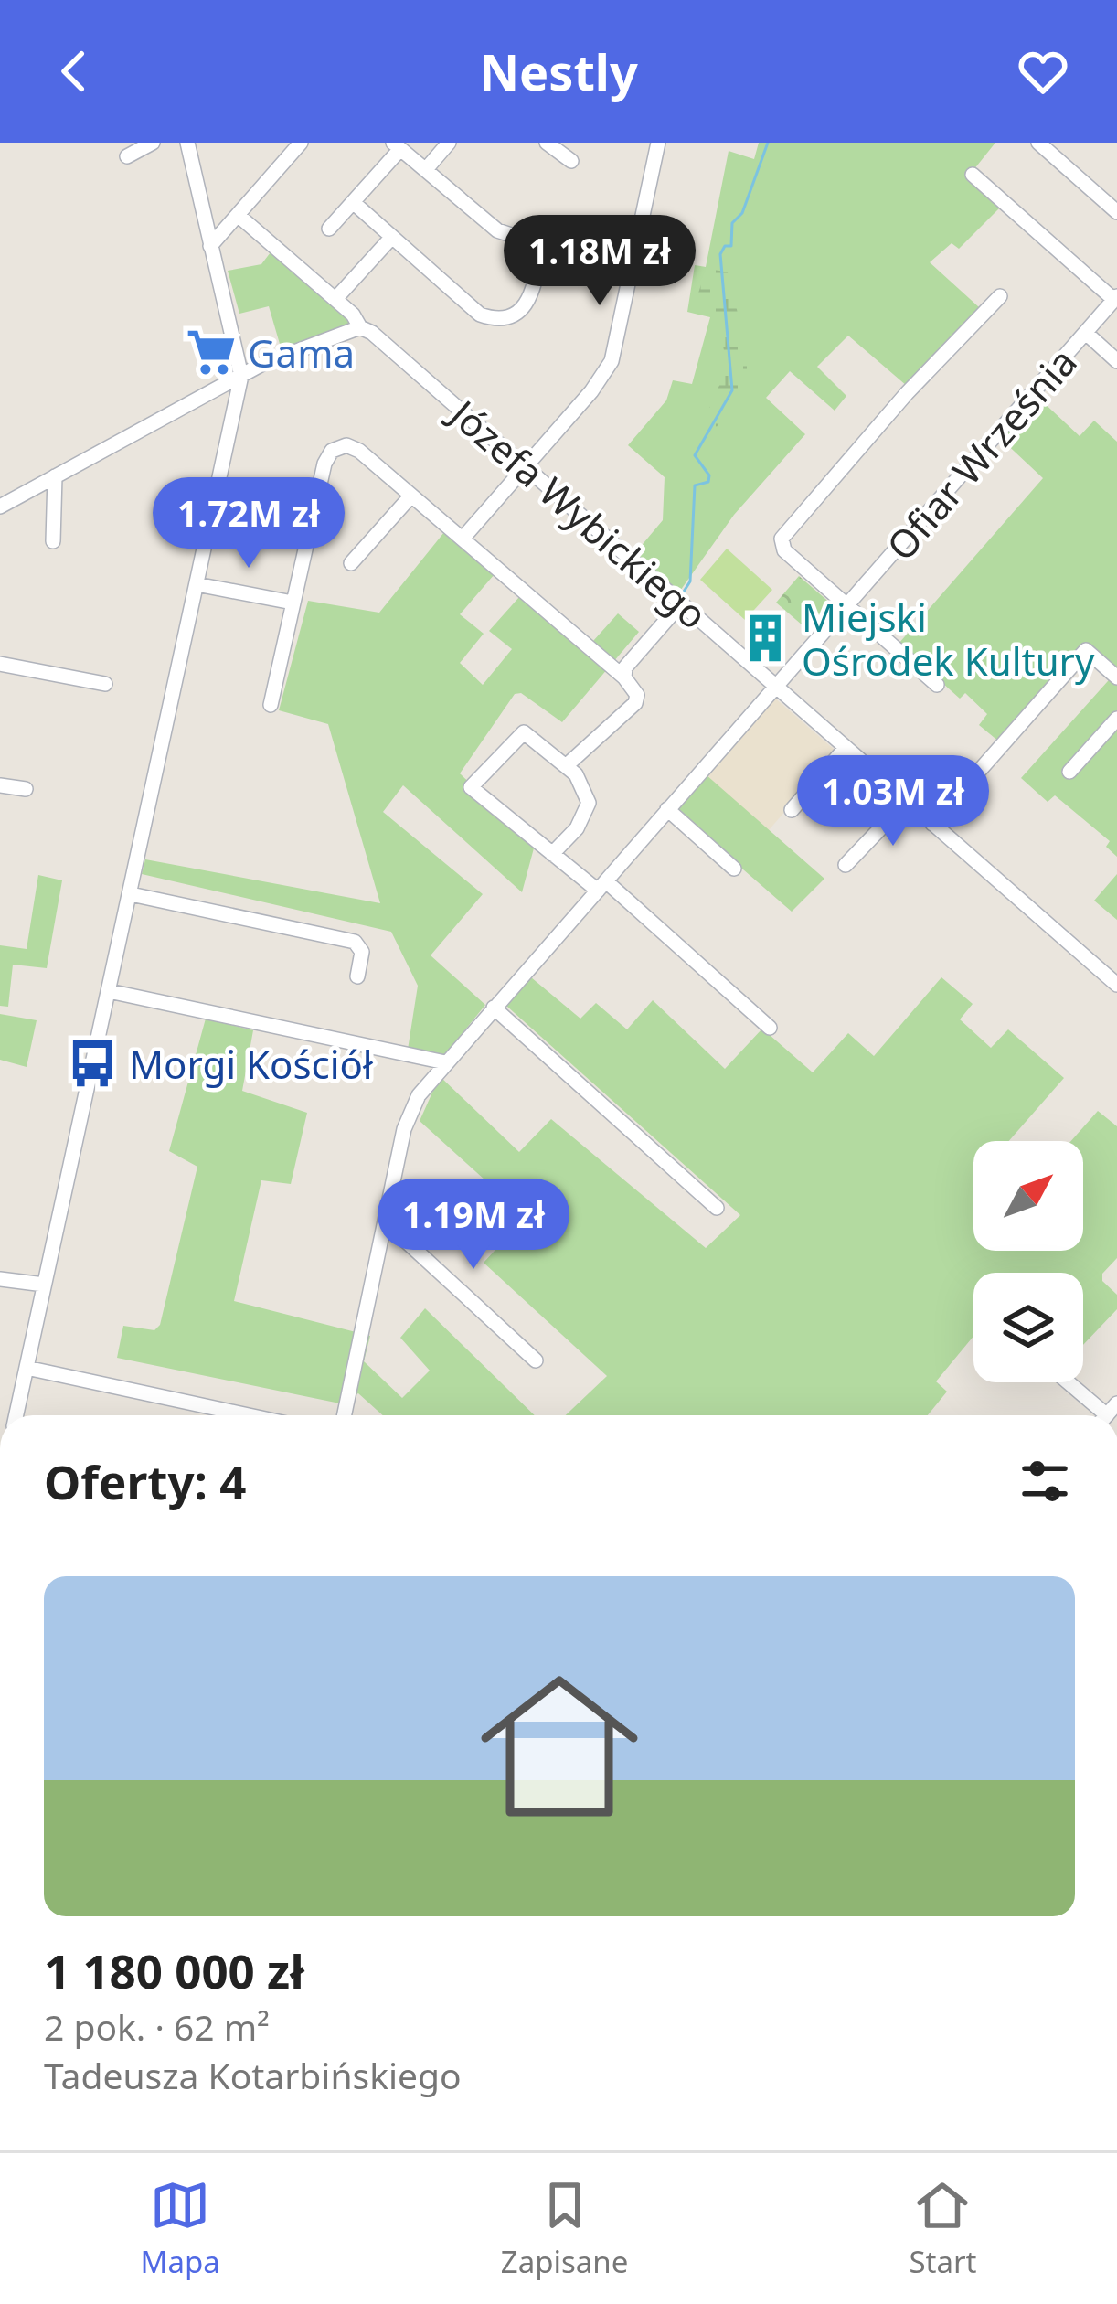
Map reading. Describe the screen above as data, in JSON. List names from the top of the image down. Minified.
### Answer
{"streets":{"street":["Ofiar Września","Józefa Wybickiego"]},"crossings":[["Ofiar Września","Józefa Wybickiego"]],"places":{"supermarket":["Gama"],"building":["Miejski Ośrodek Kultury"],"bus stop":["Morgi Kościół"]},"north":"top right","page":{"header":"Nestly","price":["1.18M zł","1.72M zł","1.03M zł","1.19M zł"],"heading":"Oferty: 4","list":[{"name":"1 180 000 zł","note":"2 pok. · 62 m² · Tadeusza Kotarbińskiego"}],"tabs":["Mapa","Zapisane","Start"]}}
